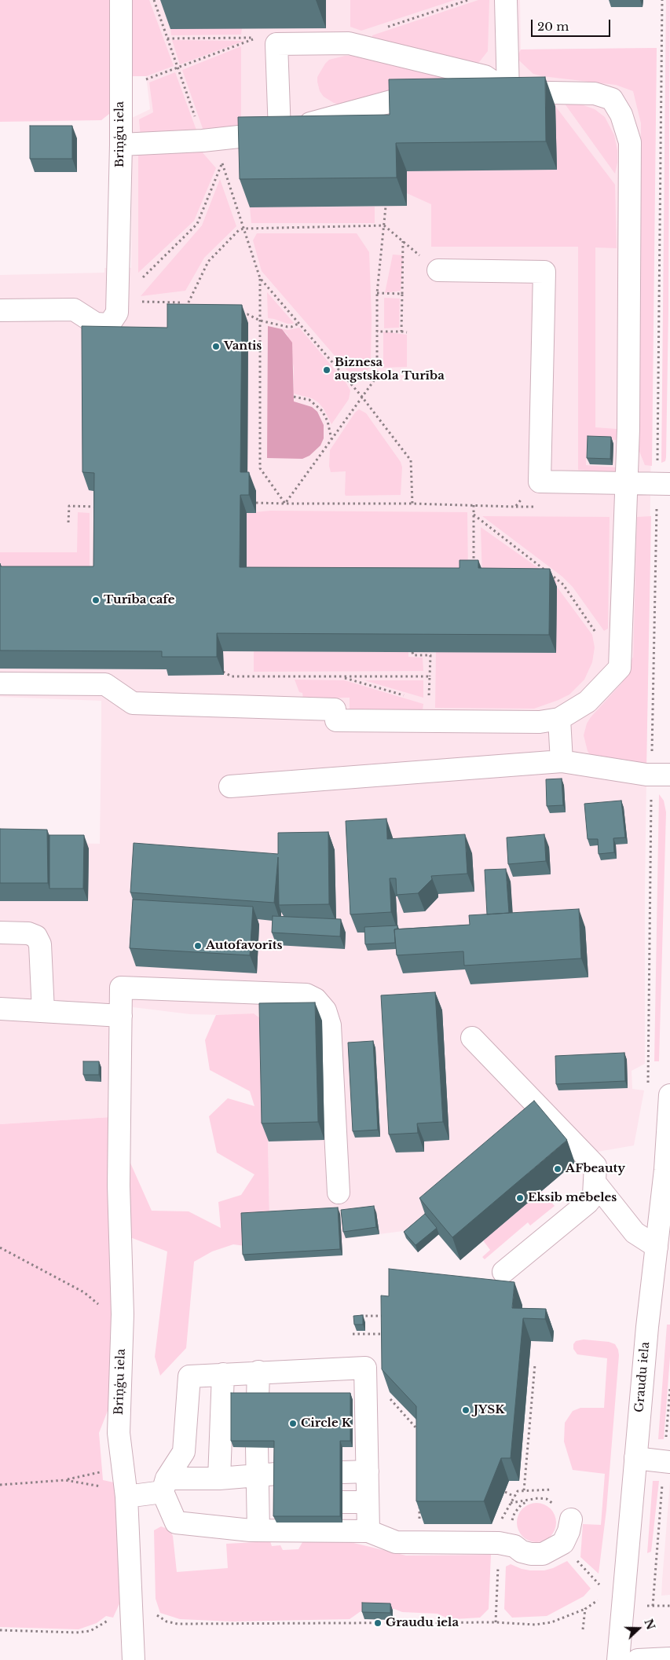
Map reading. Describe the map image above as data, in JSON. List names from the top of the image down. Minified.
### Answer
{"streets":{"main road":["Briņģu iela","Graudu iela"]},"places":["Vantis","Biznesa augstskola Turība","Turība cafe","Autofavorīts","AFbeauty","Eksib mēbeles","JYSK","Circle K","Graudu iela"],"scale_bar":"20 m","north":"right"}
